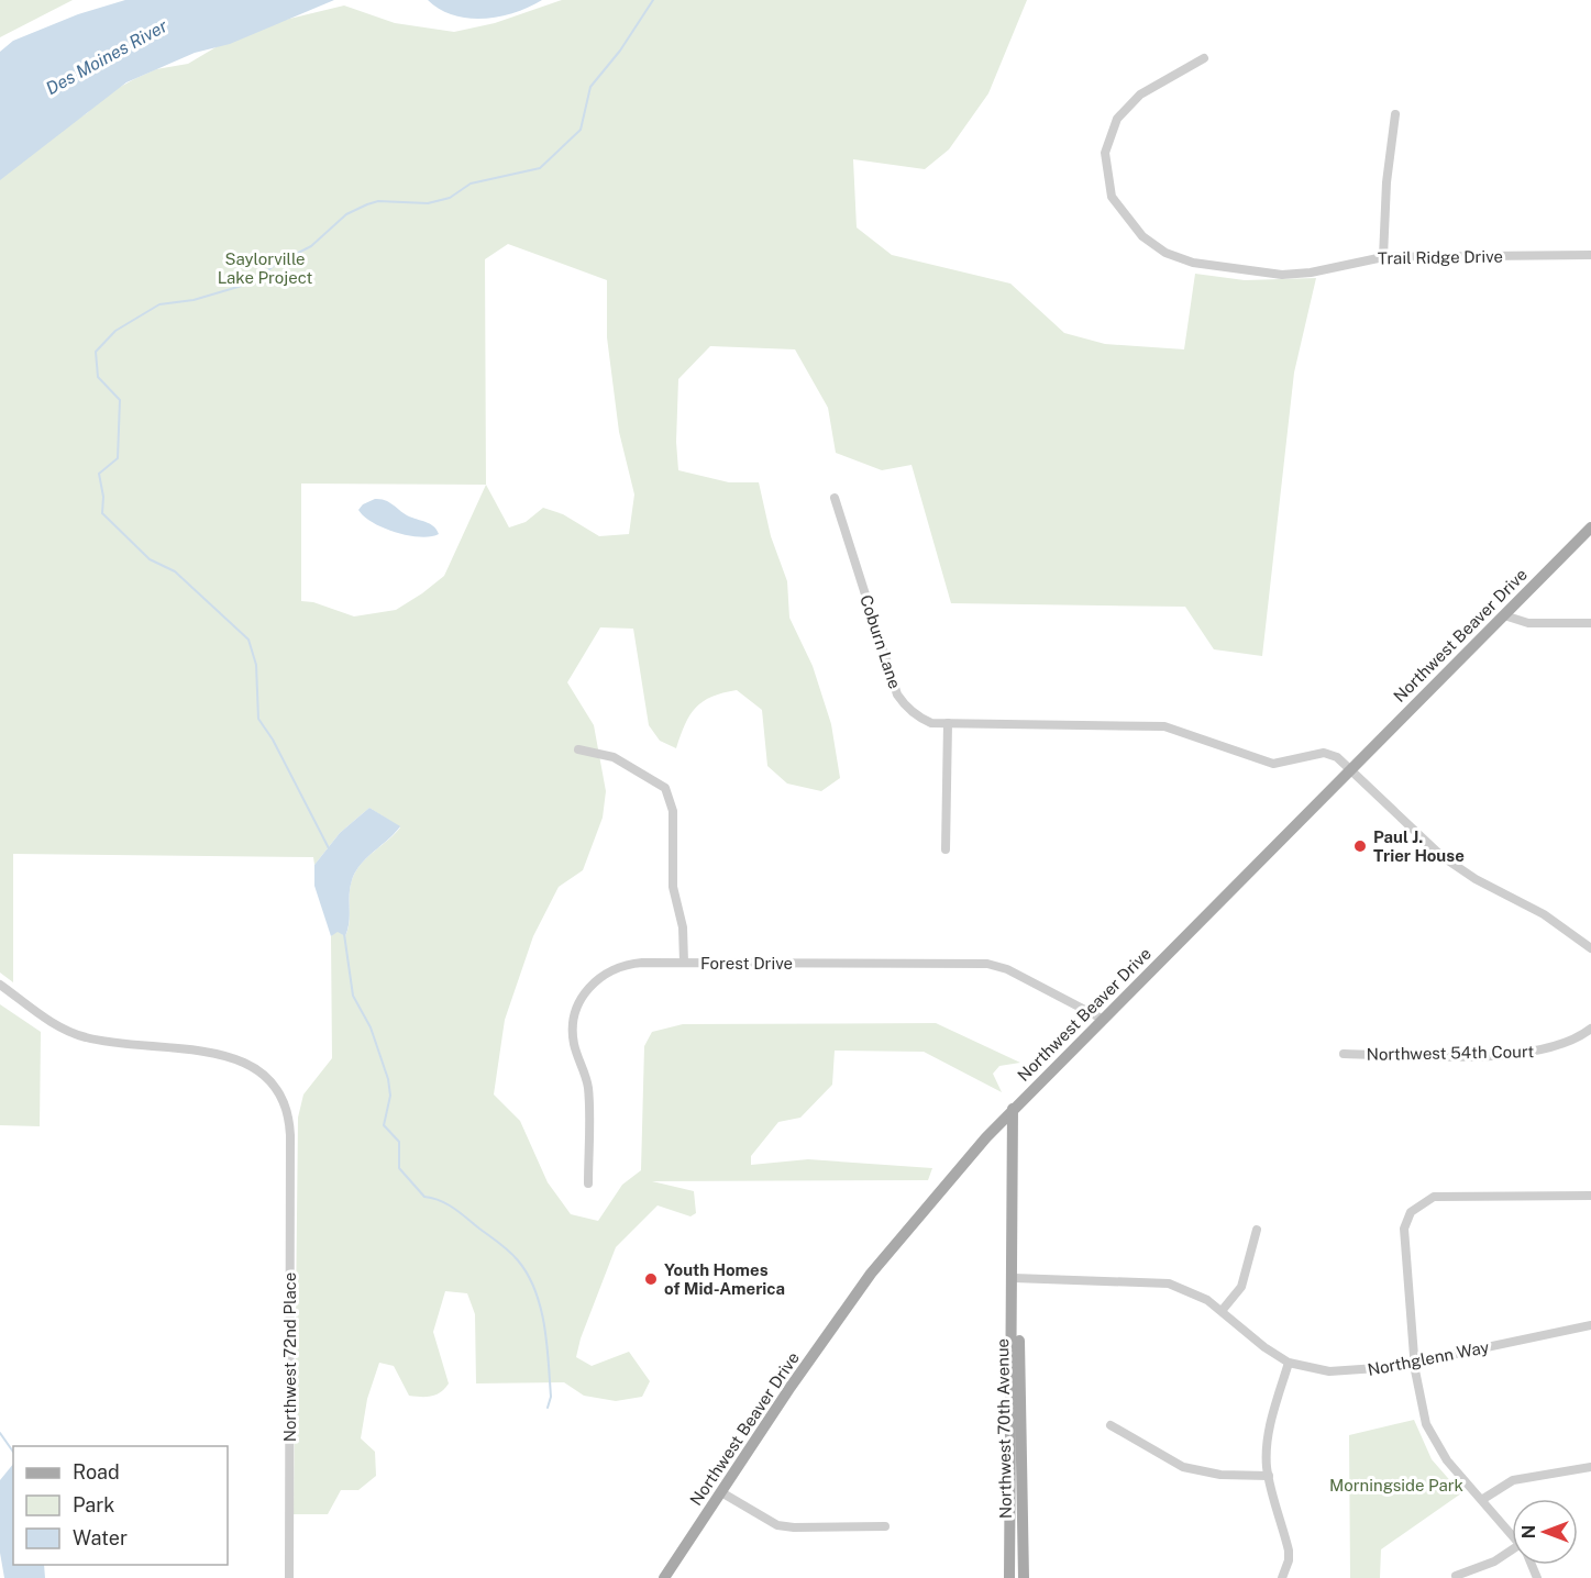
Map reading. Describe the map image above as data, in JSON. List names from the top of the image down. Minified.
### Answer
{"streets":{"main road":["Northwest Beaver Drive","Northwest 70th Avenue"],"street":["Trail Ridge Drive","Coburn Lane","Forest Drive","Northwest 54th Court","Northwest 72nd Place","Northglenn Way"]},"crossings":[["Northwest Beaver Drive","Coburn Lane"],["Northwest Beaver Drive","Forest Drive"],["Northwest Beaver Drive","Northwest 70th Avenue"],["Northglenn Way","Northwest 70th Avenue"]],"water":["Des Moines River"],"parks":["Saylorville Lake Project","Morningside Park"],"places":["Paul J. Trier House","Youth Homes of Mid-America"],"legend":["Road","Park","Water"],"north":"left"}
